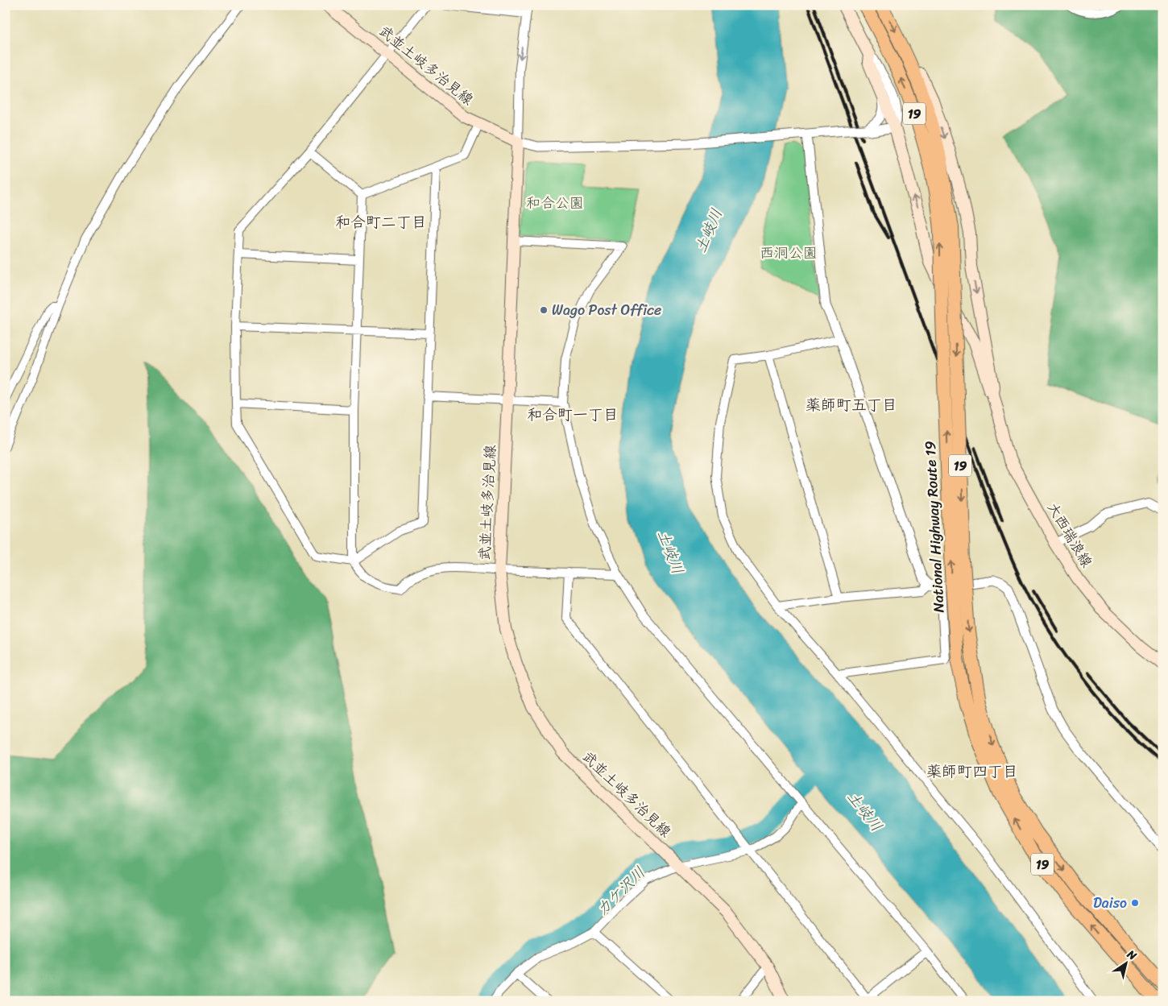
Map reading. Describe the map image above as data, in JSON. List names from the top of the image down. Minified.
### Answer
{"streets":{"highway":["19","National Highway Route 19"],"main road":["武並土岐多治見線","大西瑞浪線"]},"districts":["和合町二丁目","薬師町五丁目","和合町一丁目","薬師町四丁目"],"water":["土岐川","カケ沢川"],"parks":["和合公園","西洞公園"],"places":["Wago Post Office","Daiso"],"north":"top right"}
